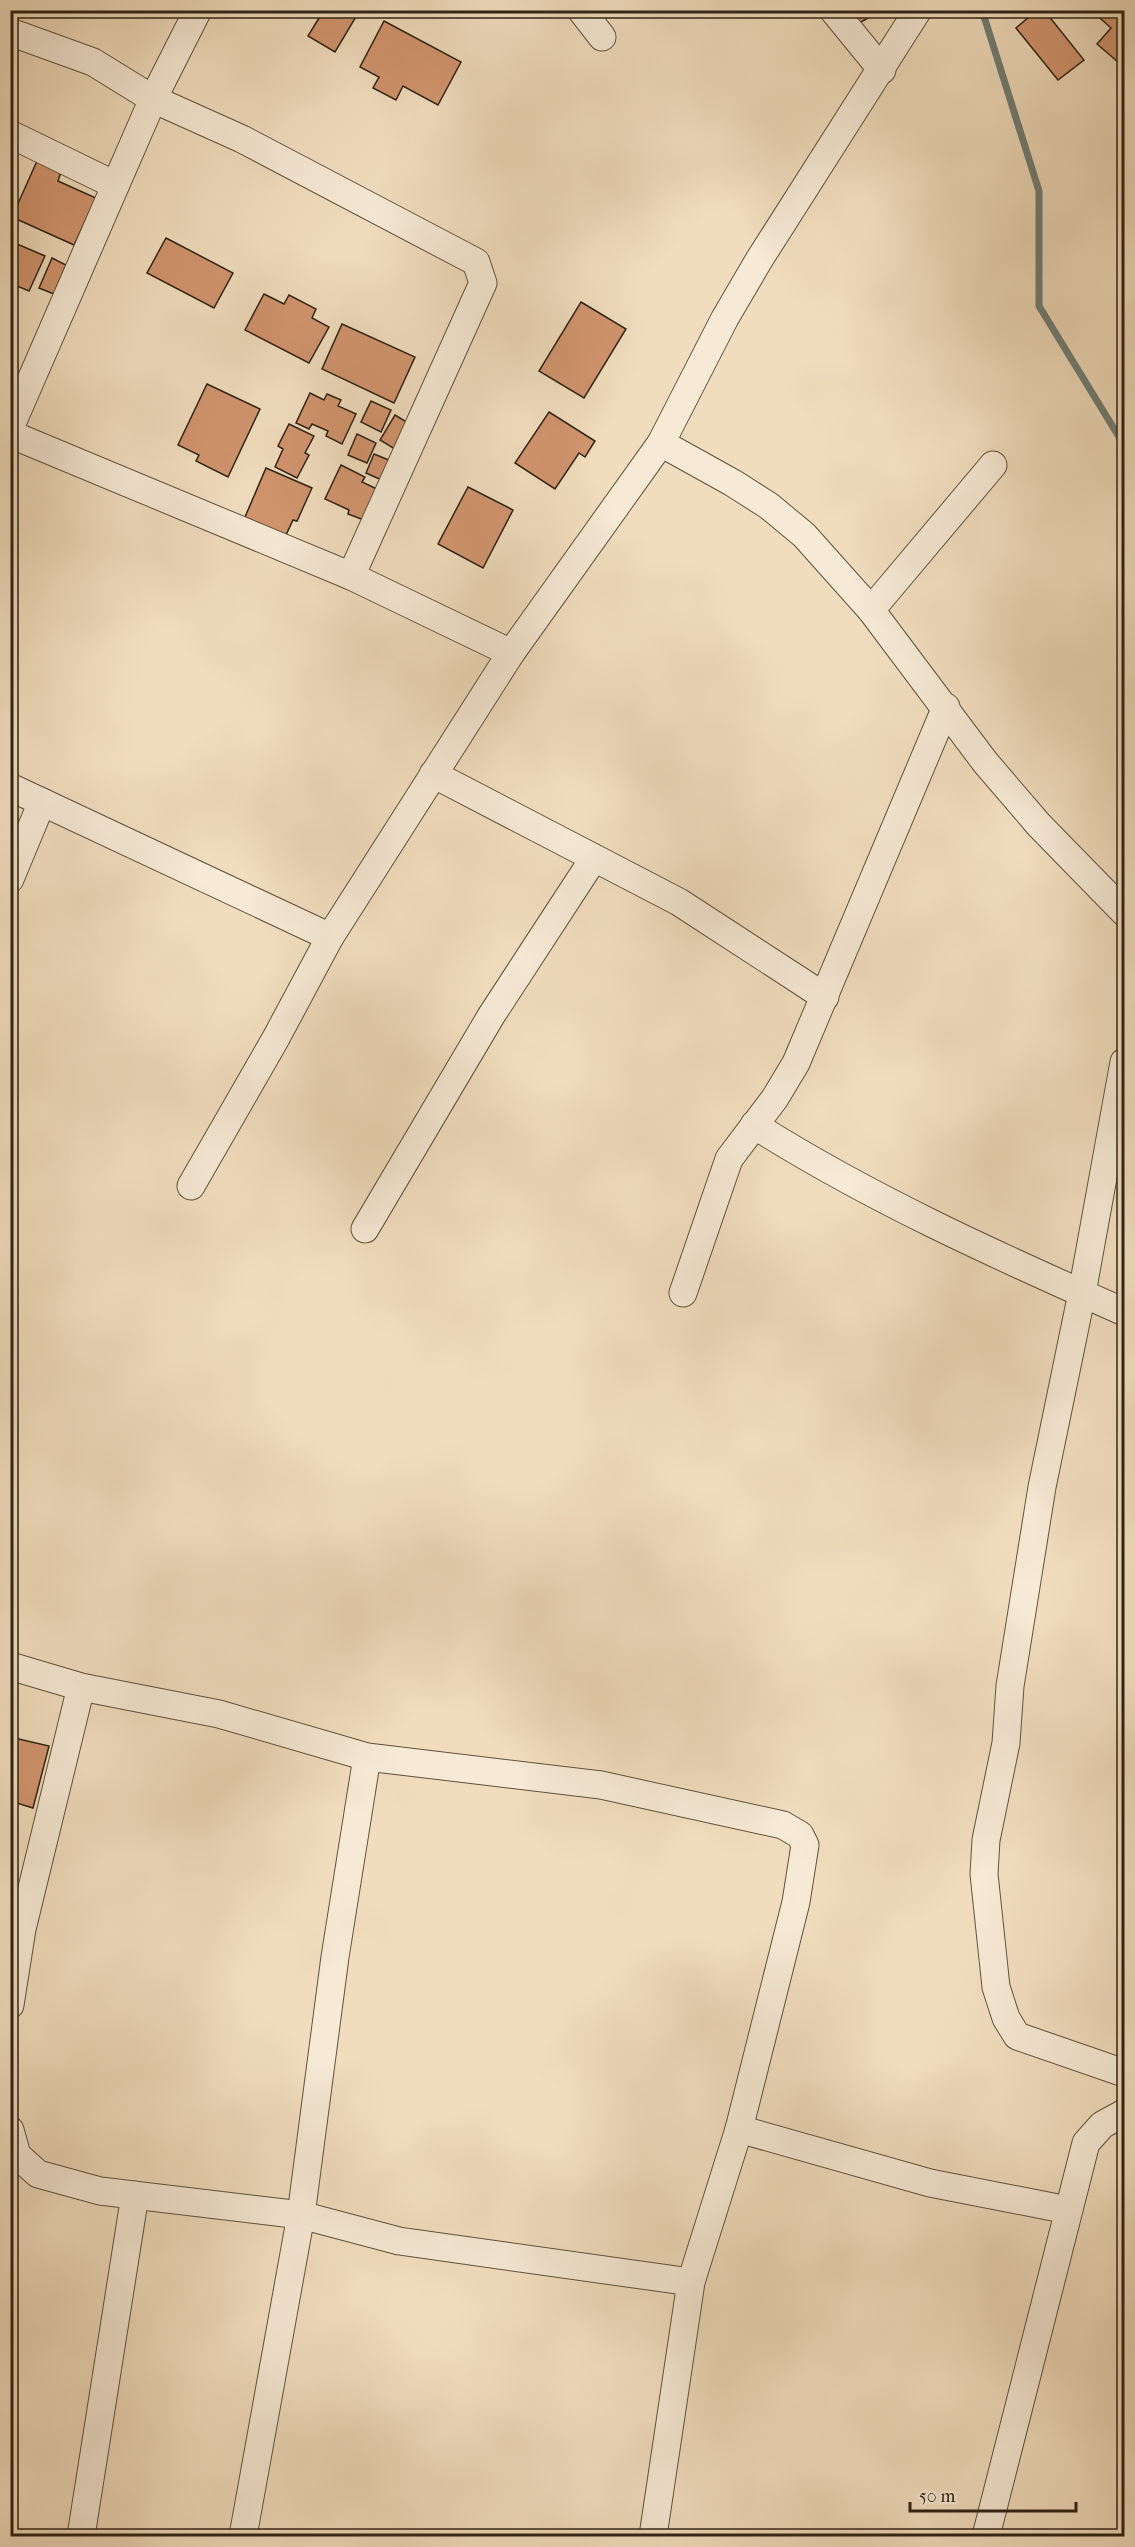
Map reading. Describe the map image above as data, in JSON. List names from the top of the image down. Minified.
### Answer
{"scale_bar":"50 m"}
